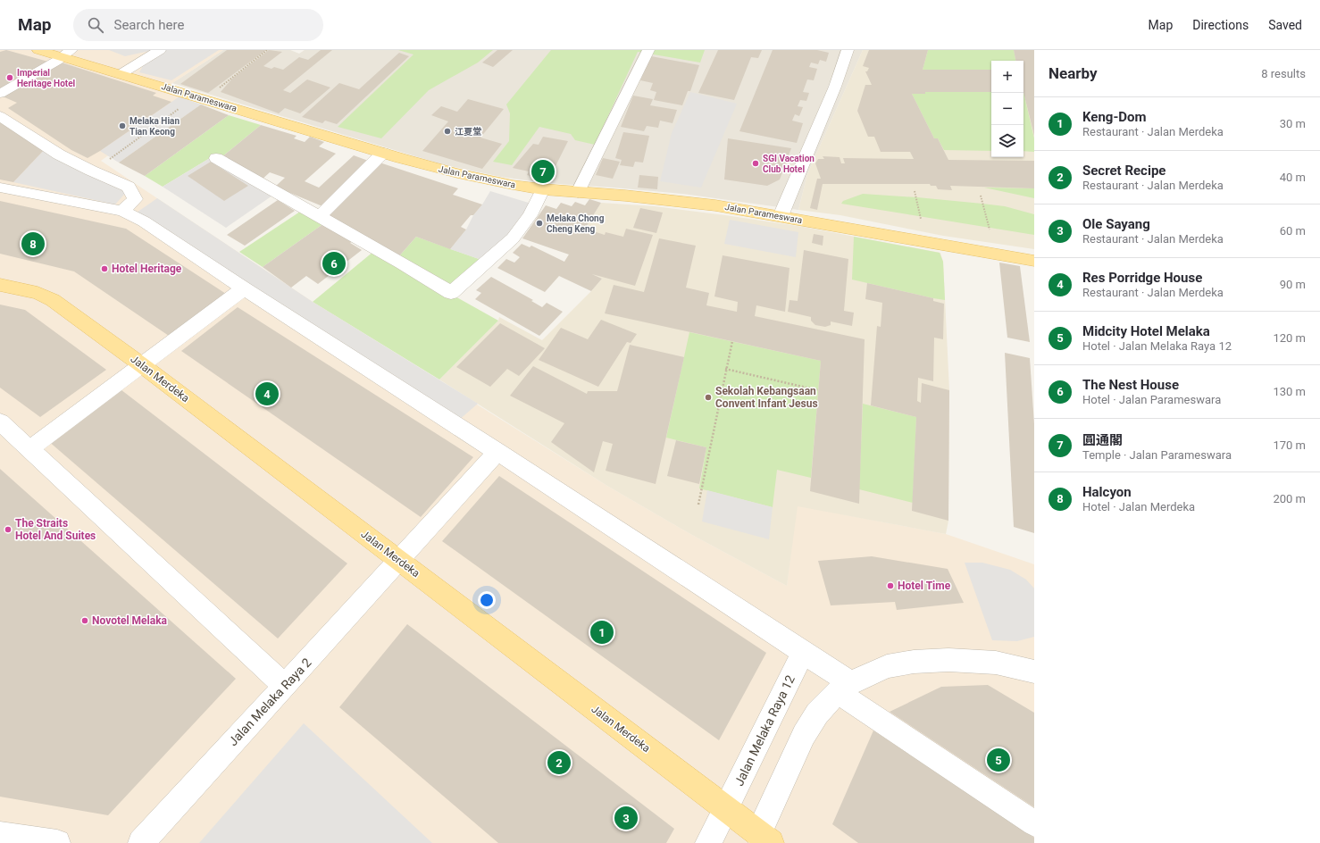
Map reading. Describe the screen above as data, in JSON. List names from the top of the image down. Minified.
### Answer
{"streets":{"main road":["Jalan Parameswara","Jalan Merdeka"],"street":["Jalan Melaka Raya 2","Jalan Melaka Raya 12"]},"crossings":[["Jalan Merdeka","Jalan Melaka Raya 2"],["Jalan Merdeka","Jalan Melaka Raya 12"]],"places":["Imperial Heritage Hotel","Melaka Hian Tian Keong","江夏堂","SGI Vacation Club Hotel","Melaka Chong Cheng Keng","Hotel Heritage","Sekolah Kebangsaan Convent Infant Jesus","The Straits Hotel And Suites","Hotel Time","Novotel Melaka"],"page":{"header":"Map","search":"Search here","nav":["Map","Directions","Saved"],"heading":["Nearby","8 results"],"map_buttons":["+","−"],"list":[{"mark":"1","name":"Keng-Dom","note":"Restaurant · Jalan Merdeka","value":"30 m"},{"mark":"2","name":"Secret Recipe","note":"Restaurant · Jalan Merdeka","value":"40 m"},{"mark":"3","name":"Ole Sayang","note":"Restaurant · Jalan Merdeka","value":"60 m"},{"mark":"4","name":"Res Porridge House","note":"Restaurant · Jalan Merdeka","value":"90 m"},{"mark":"5","name":"Midcity Hotel Melaka","note":"Hotel · Jalan Melaka Raya 12","value":"120 m"},{"mark":"6","name":"The Nest House","note":"Hotel · Jalan Parameswara","value":"130 m"},{"mark":"7","name":"圓通閣","note":"Temple · Jalan Parameswara","value":"170 m"},{"mark":"8","name":"Halcyon","note":"Hotel · Jalan Merdeka","value":"200 m"}],"pins":["7","8","6","4","1","5","2","3"]}}
